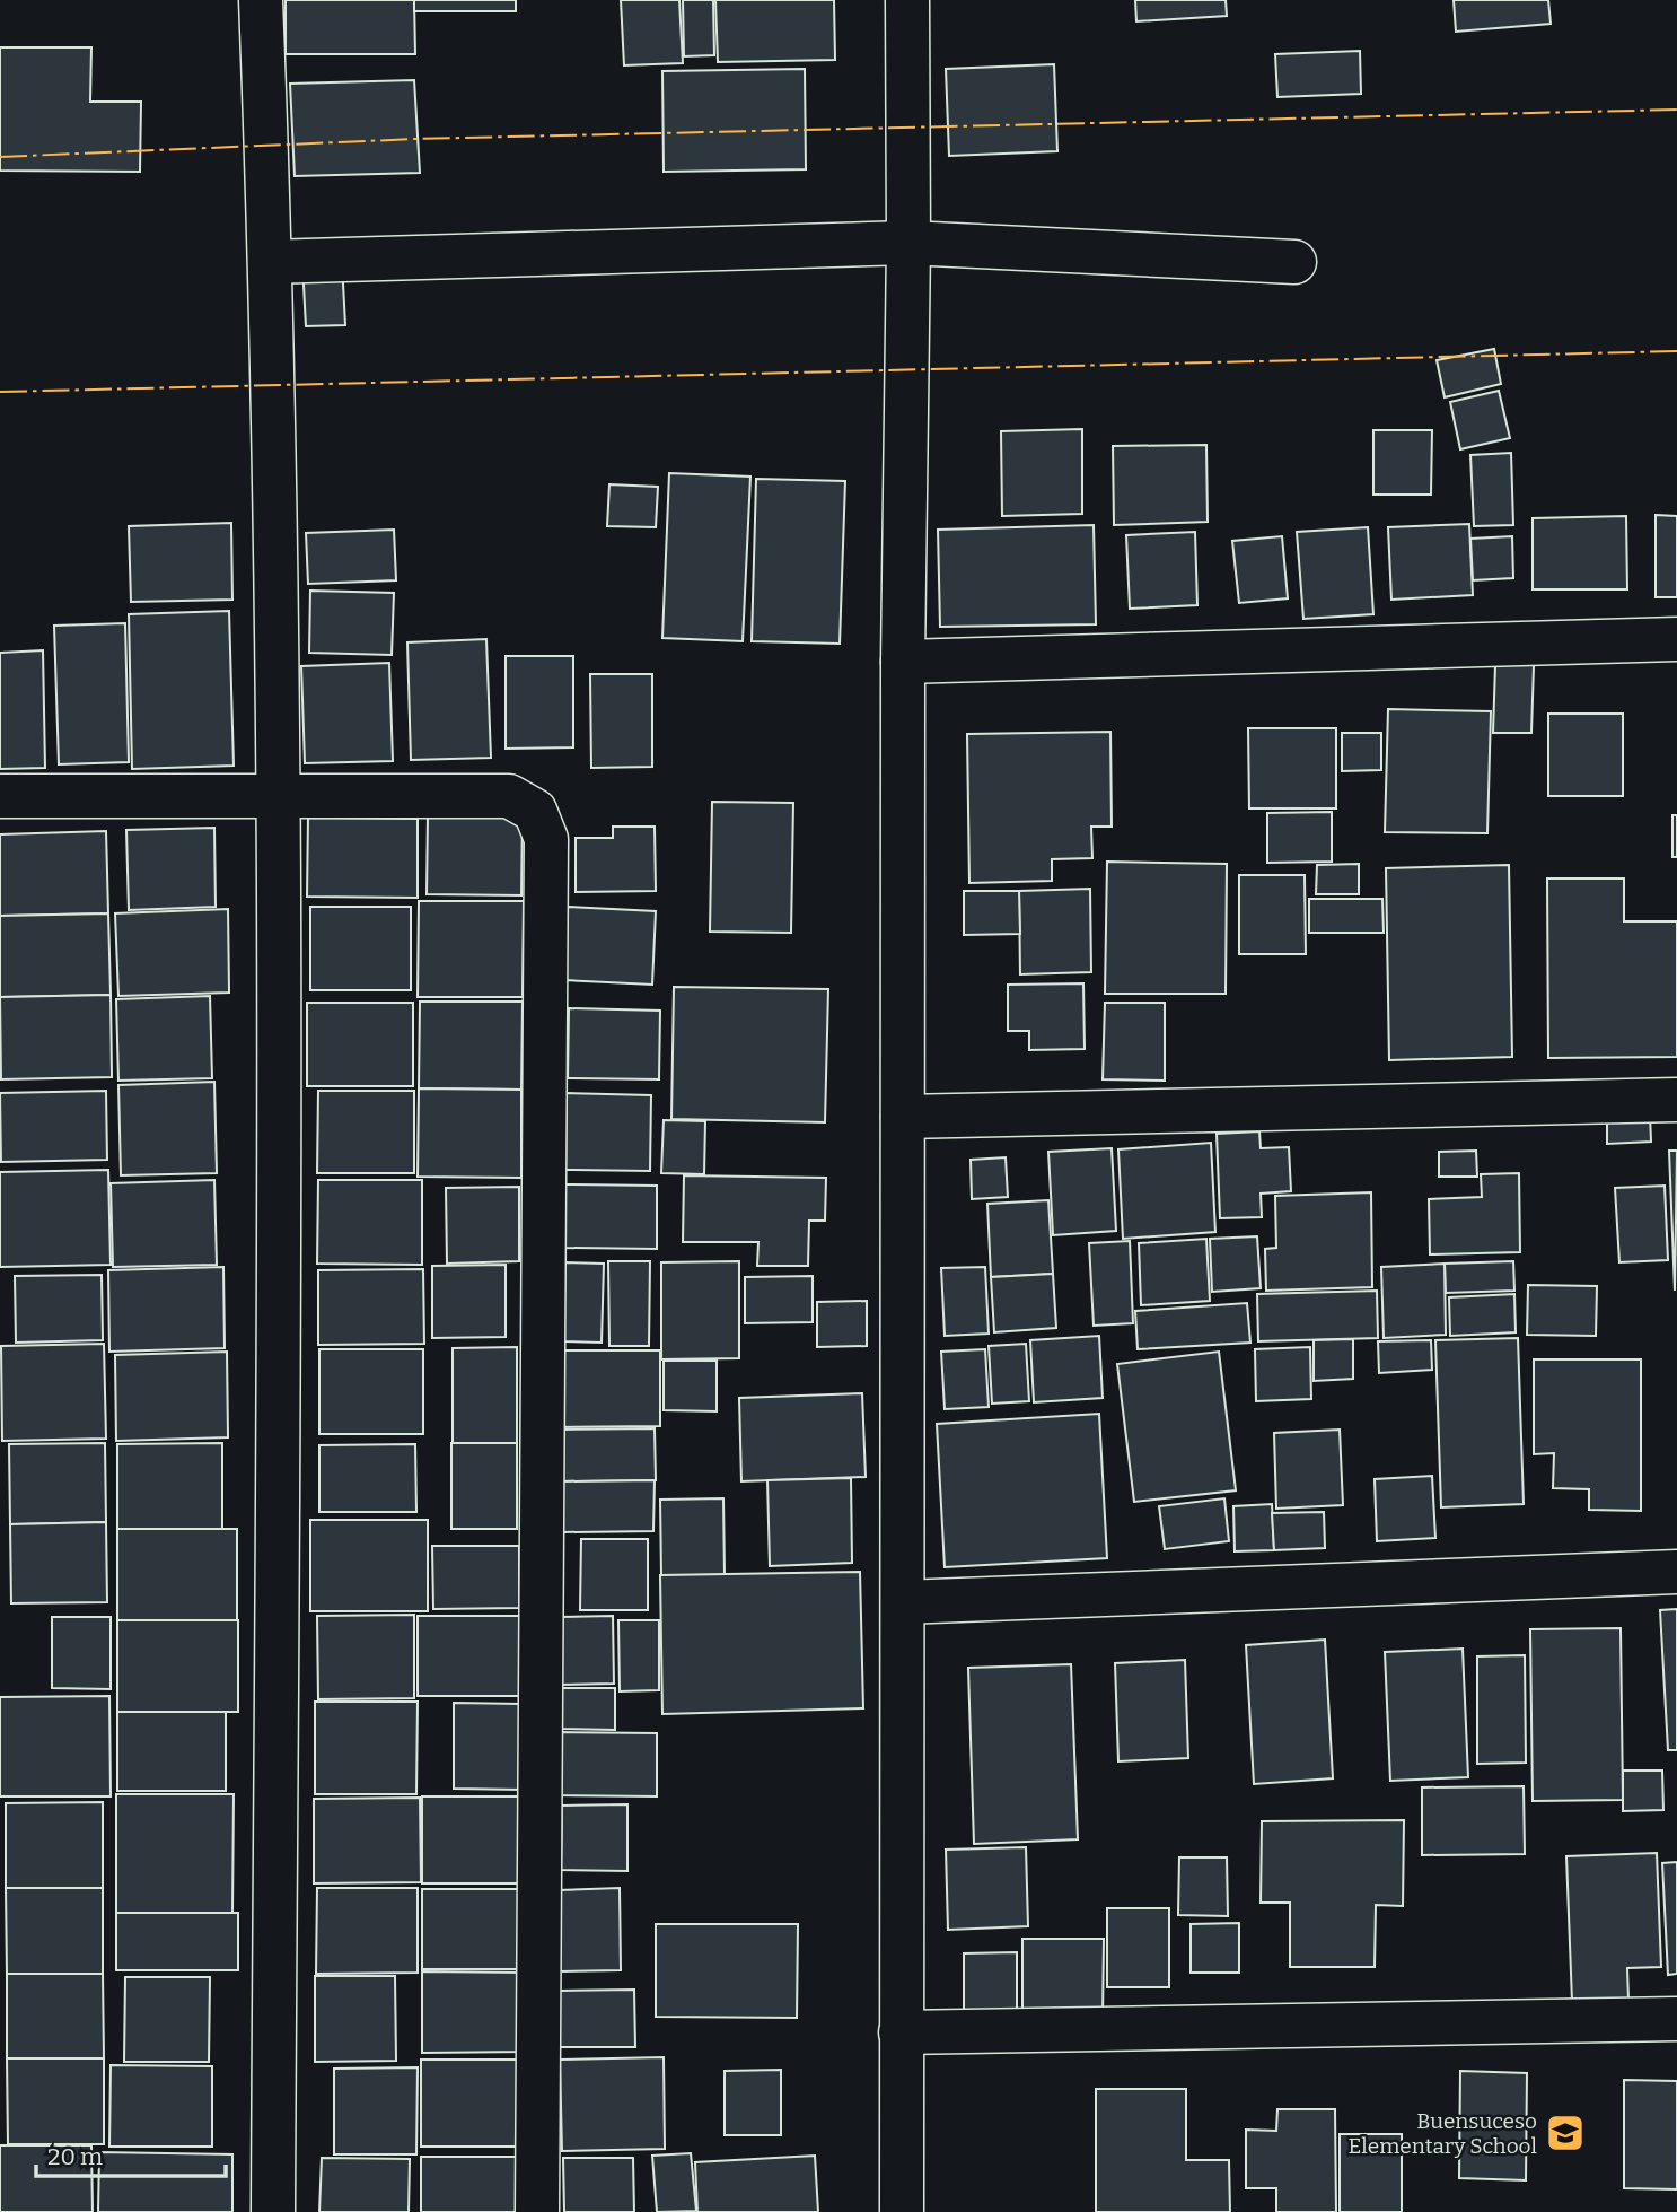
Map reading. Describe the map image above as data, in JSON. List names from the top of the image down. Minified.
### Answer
{"places":{"school or university":["Buensuceso Elementary School"]},"scale_bar":"20 m"}
